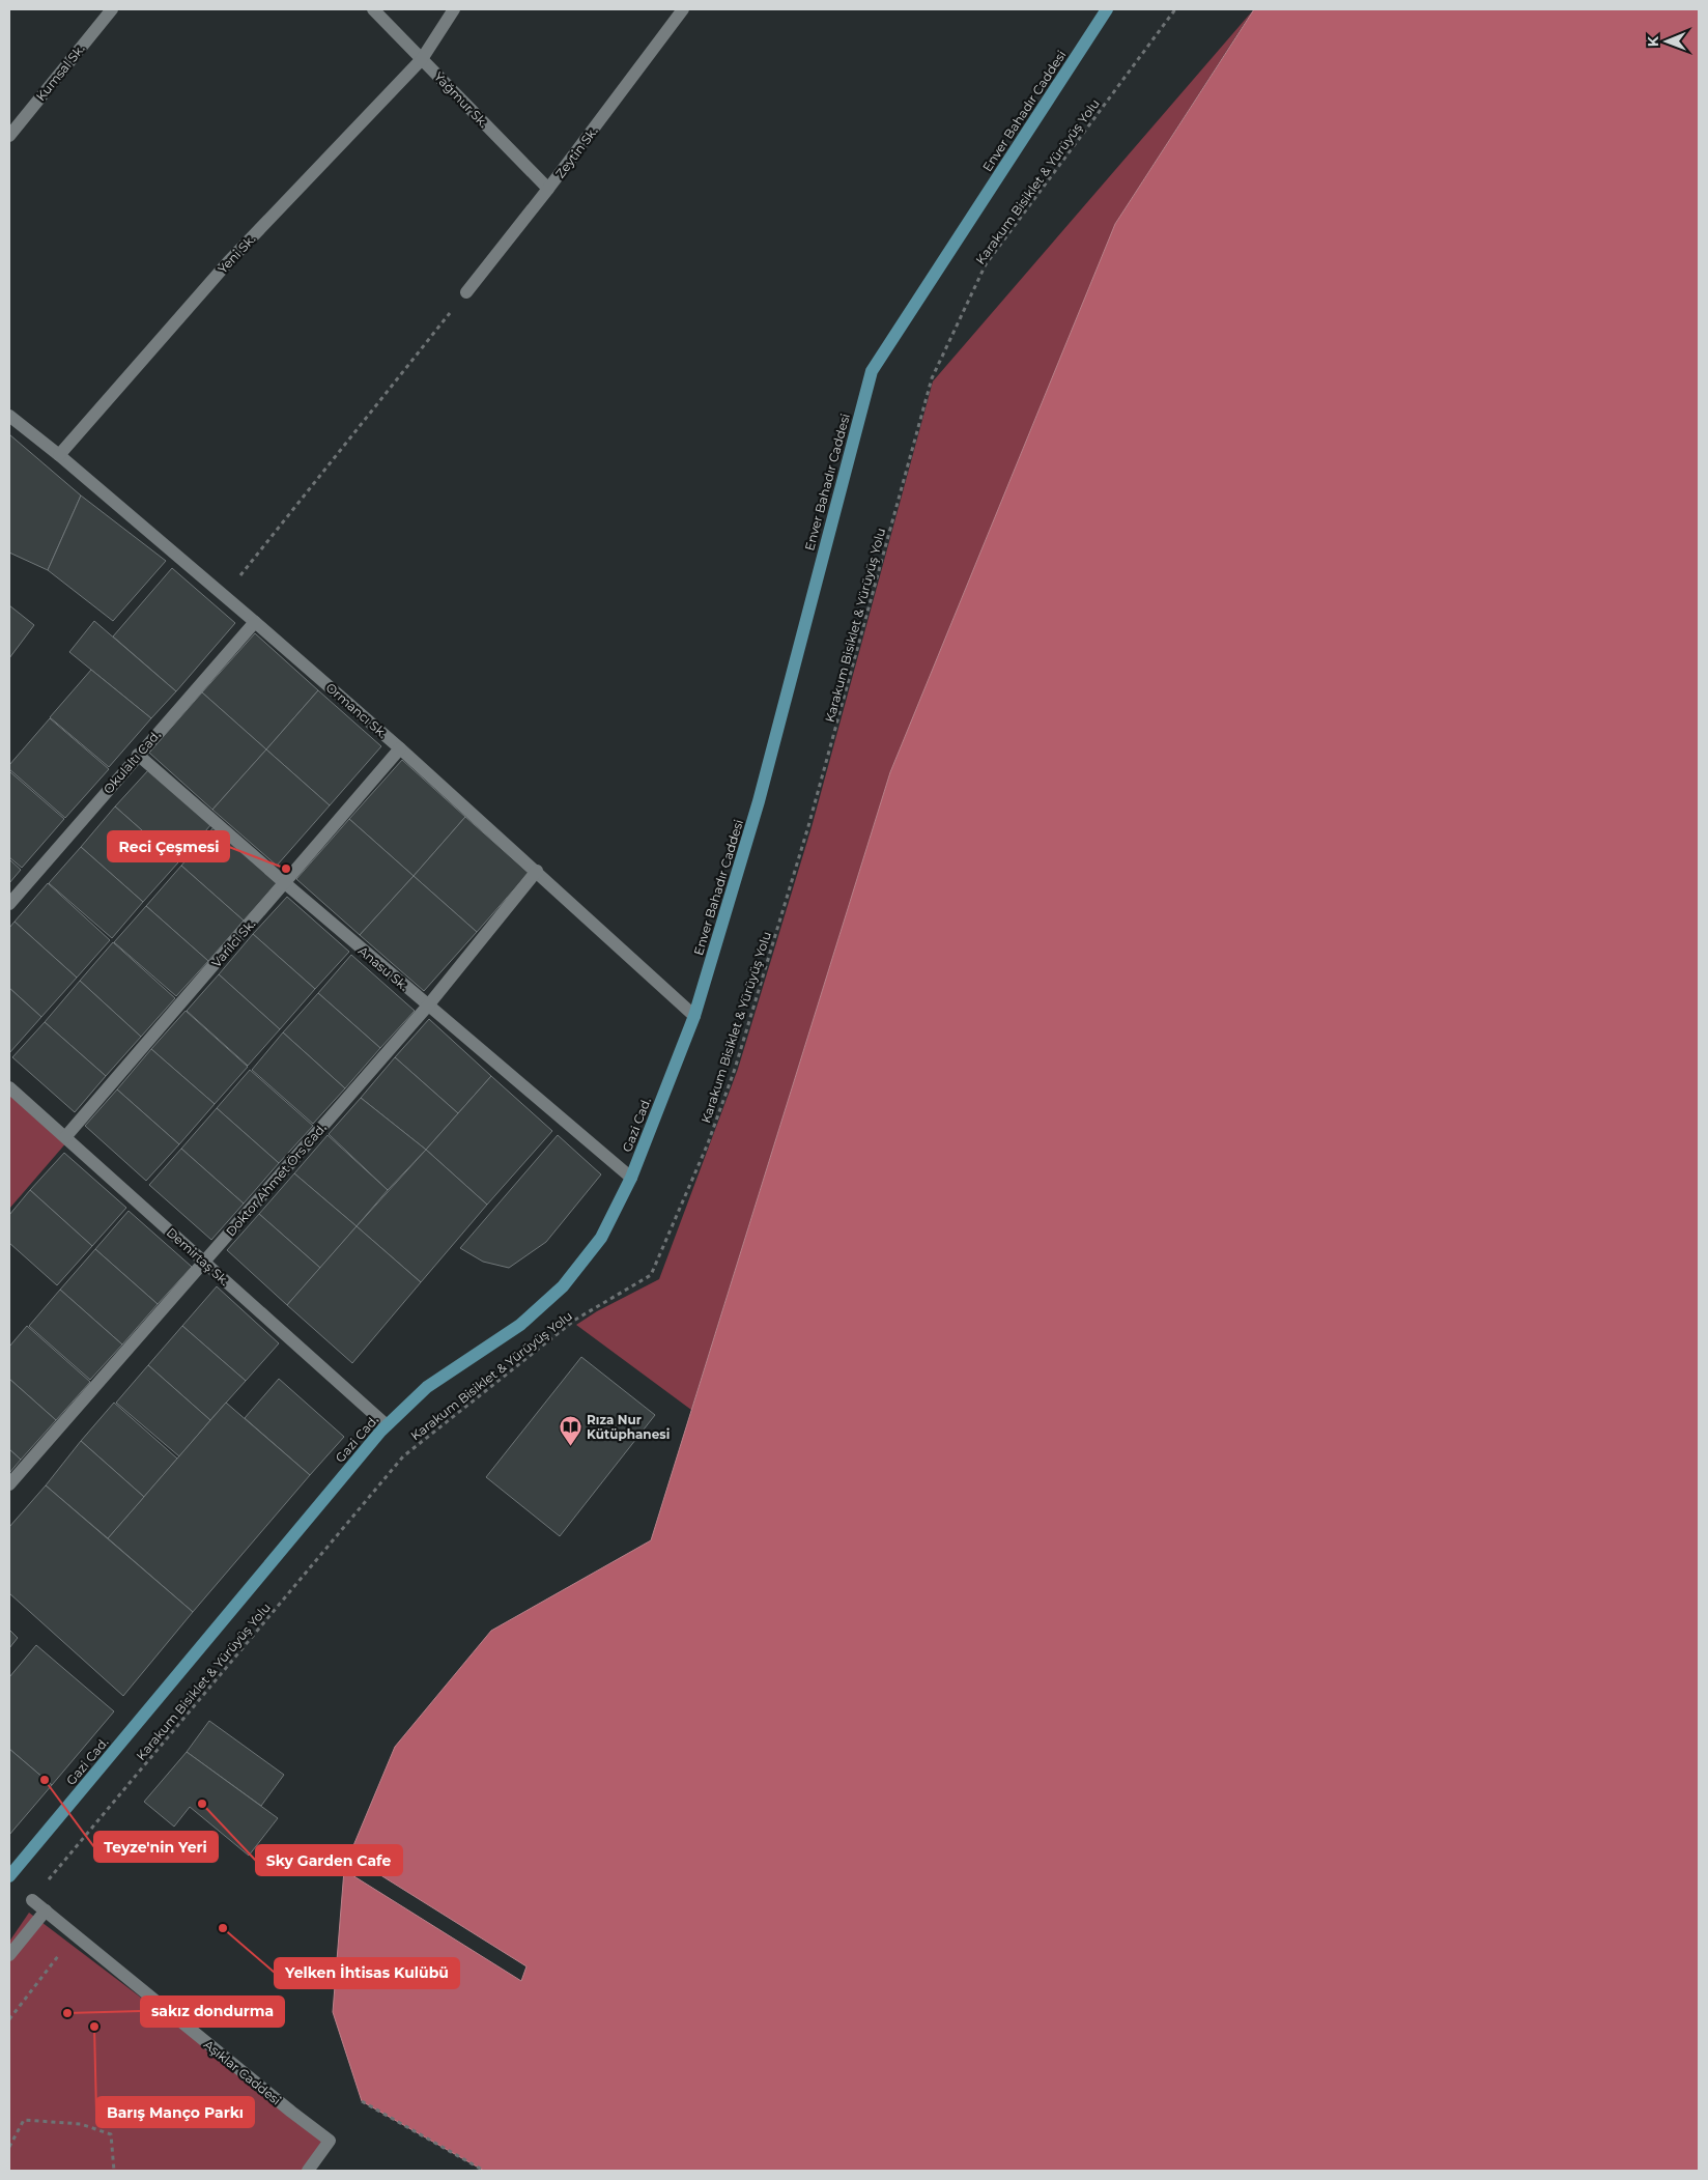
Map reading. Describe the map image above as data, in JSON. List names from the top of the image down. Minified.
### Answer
{"streets":{"main road":["Enver Bahadır Caddesi","Gazi Cad."],"street":["Kumsal Sk.","Yağmur Sk.","Zeytin Sk.","Yeni Sk.","Ormancı Sk.","Okulaltı Cad.","Varilci Sk.","Anasu Sk.","Doktor Ahmet Örs Cad.","Demirtaş Sk.","Aşıklar Caddesi"],"path":["Karakum Bisiklet & Yürüyüş Yolu"]},"crossings":[["Yağmur Sk.","Zeytin Sk."],["Yağmur Sk.","Yeni Sk."],["Enver Bahadır Caddesi","Ormancı Sk."],["Enver Bahadır Caddesi","Gazi Cad."],["Karakum Bisiklet & Yürüyüş Yolu","Aşıklar Caddesi"],["Yeni Sk.","Ormancı Sk."],["Ormancı Sk.","Okulaltı Cad."],["Ormancı Sk.","Varilci Sk."],["Ormancı Sk.","Gazi Cad."],["Ormancı Sk.","Doktor Ahmet Örs Cad."],["Okulaltı Cad.","Anasu Sk."],["Varilci Sk.","Anasu Sk."],["Varilci Sk.","Demirtaş Sk."],["Anasu Sk.","Gazi Cad."],["Anasu Sk.","Doktor Ahmet Örs Cad."],["Gazi Cad.","Demirtaş Sk."],["Doktor Ahmet Örs Cad.","Demirtaş Sk."]],"places":{"other":["Reci Çeşmesi","Teyze'nin Yeri","Sky Garden Cafe","Yelken İhtisas Kulübü","sakız dondurma","Barış Manço Parkı"],"library":["Rıza Nur Kütüphanesi"]},"north":"left"}
